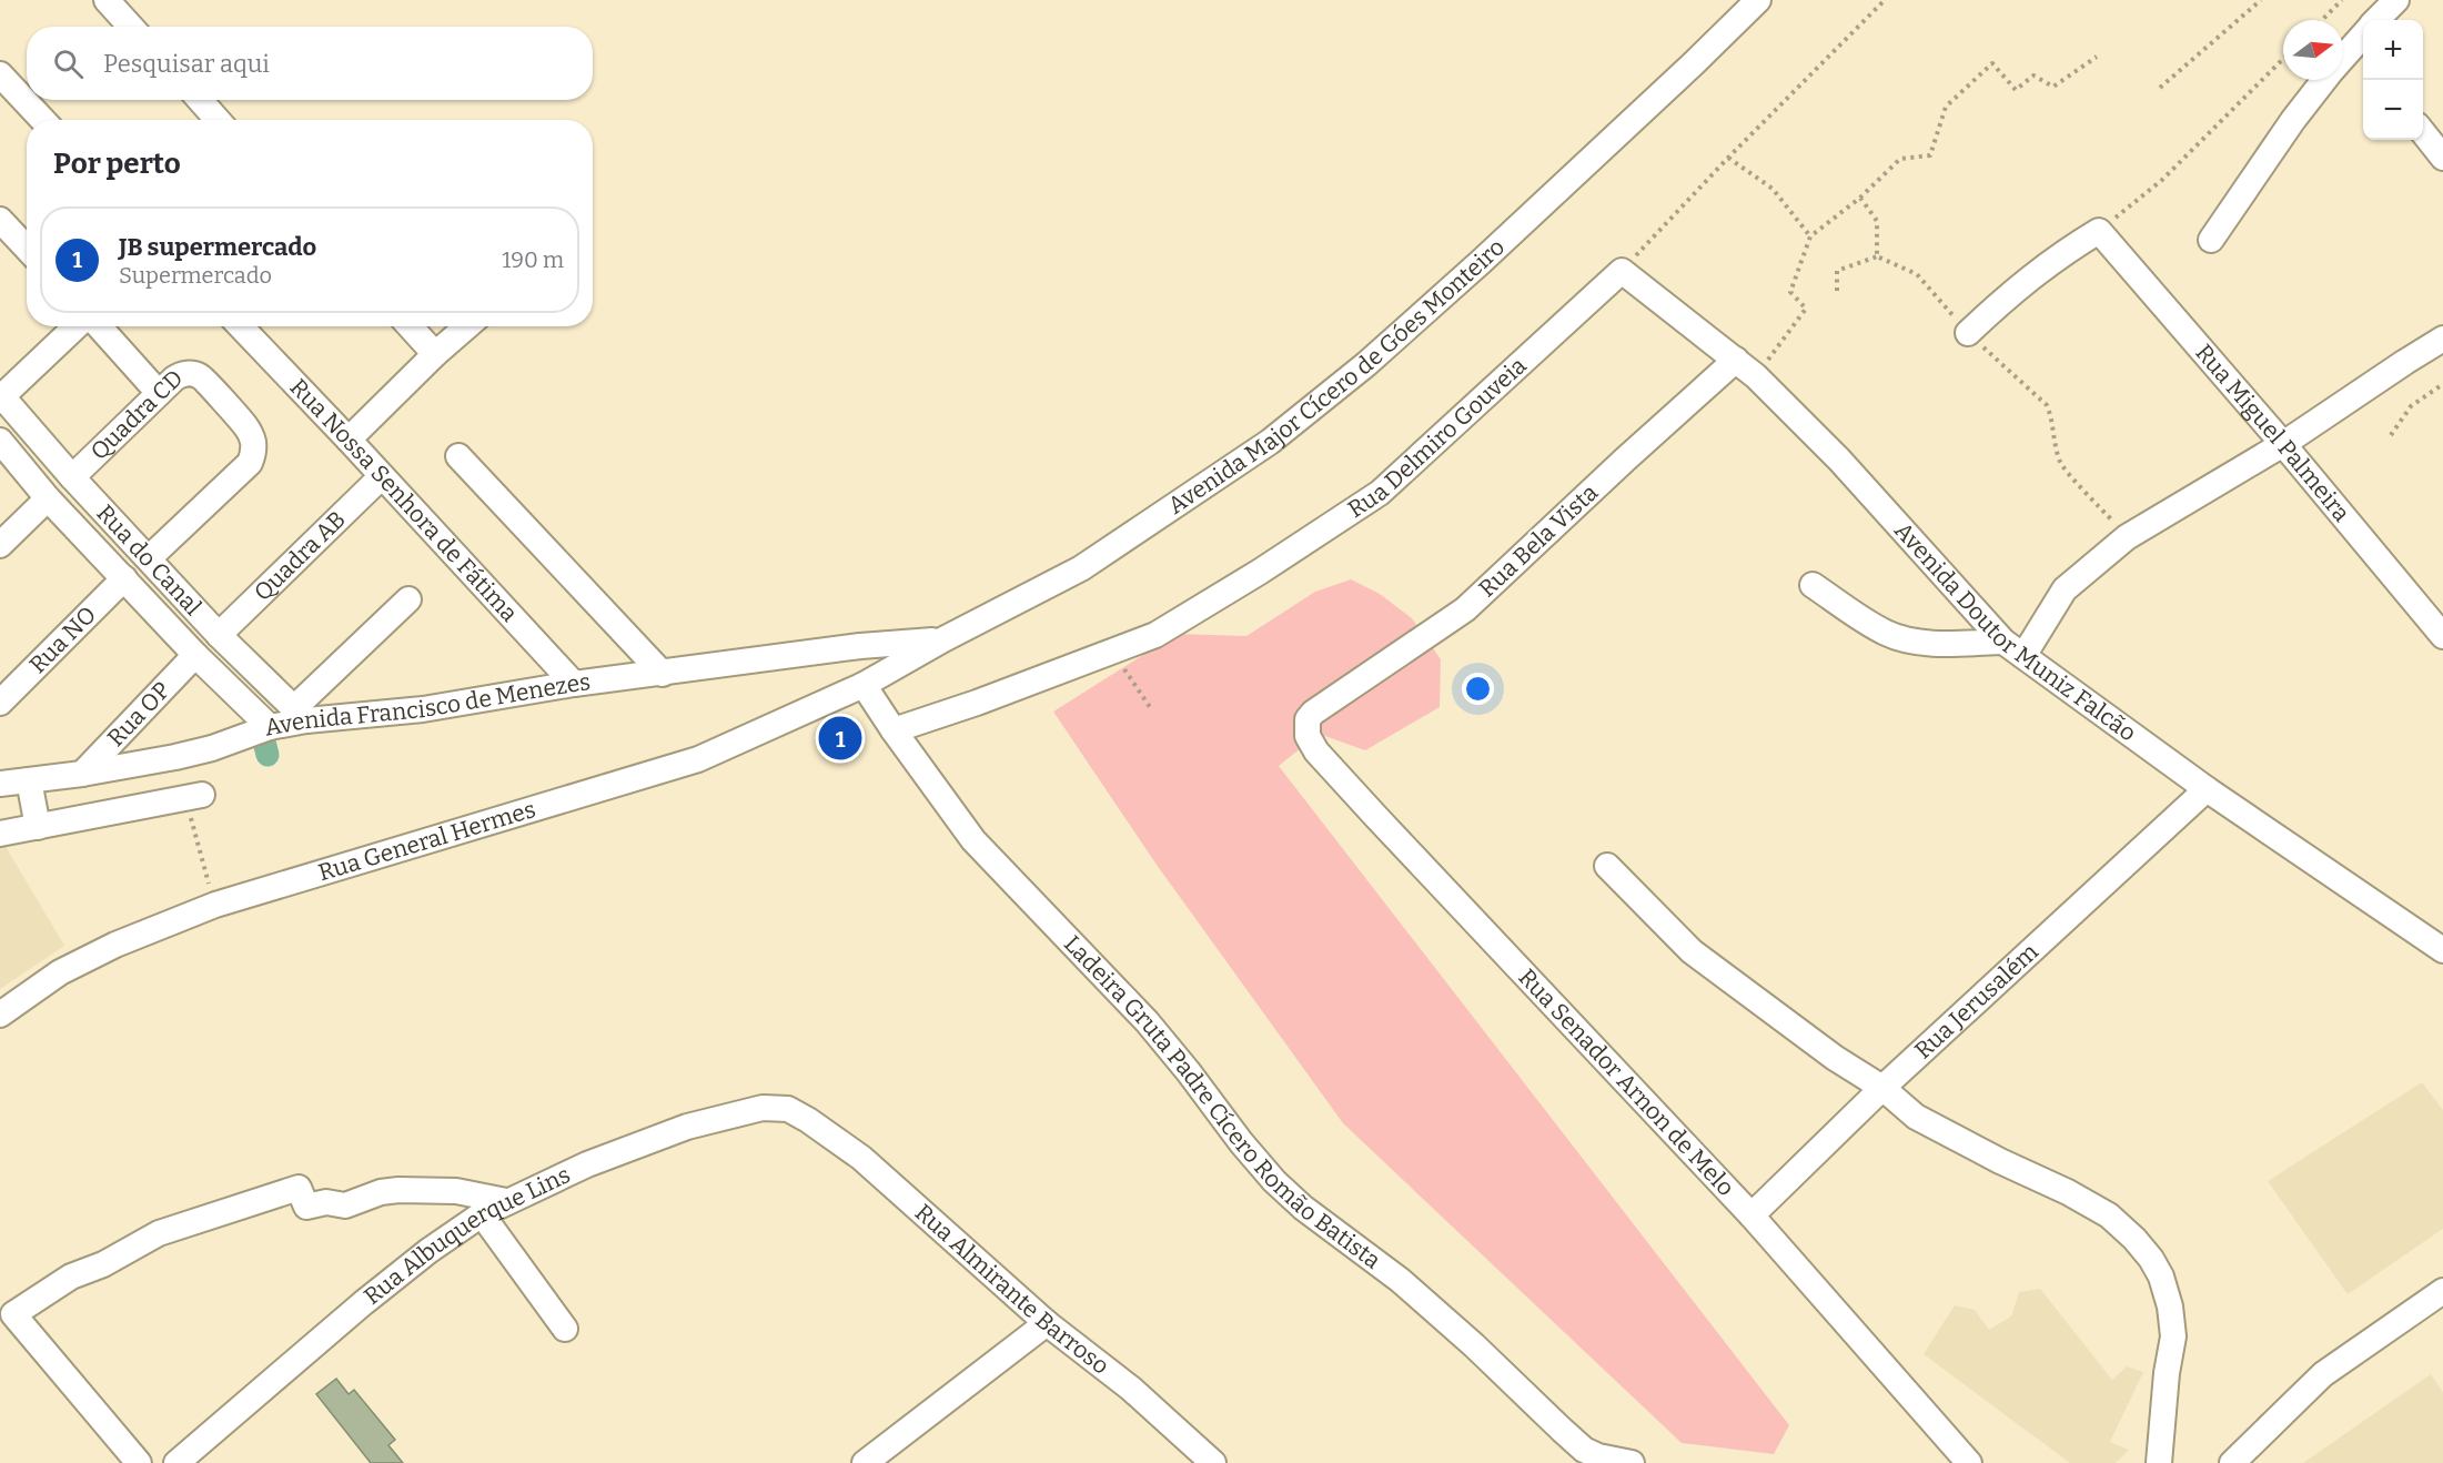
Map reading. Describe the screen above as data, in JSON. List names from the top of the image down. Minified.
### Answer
{"streets":{"street":["Avenida Major Cícero de Góes Monteiro","Quadra CD","Rua Miguel Palmeira","Rua Delmiro Gouveia","Rua Nossa Senhora de Fátima","Rua Bela Vista","Quadra AB","Rua do Canal","Avenida Doutor Muniz Falcão","Rua NO","Avenida Francisco de Menezes","Rua OP","Rua General Hermes","Rua Jerusalém","Rua Senador Arnon de Melo","Ladeira Gruta Padre Cícero Romão Batista","Rua Albuquerque Lins","Rua Almirante Barroso"]},"crossings":[["Avenida Major Cícero de Góes Monteiro","Avenida Francisco de Menezes"],["Avenida Major Cícero de Góes Monteiro","Rua General Hermes"],["Avenida Major Cícero de Góes Monteiro","Ladeira Gruta Padre Cícero Romão Batista"],["Quadra CD","Rua do Canal"],["Rua Delmiro Gouveia","Avenida Doutor Muniz Falcão"],["Rua Delmiro Gouveia","Ladeira Gruta Padre Cícero Romão Batista"],["Rua Nossa Senhora de Fátima","Quadra AB"],["Rua Nossa Senhora de Fátima","Avenida Francisco de Menezes"],["Rua Bela Vista","Avenida Doutor Muniz Falcão"],["Rua Bela Vista","Rua Senador Arnon de Melo"],["Quadra AB","Rua do Canal"],["Rua do Canal","Rua NO"],["Rua do Canal","Avenida Francisco de Menezes"],["Rua do Canal","Rua OP"],["Avenida Doutor Muniz Falcão","Rua Jerusalém"],["Avenida Francisco de Menezes","Rua OP"],["Rua General Hermes","Ladeira Gruta Padre Cícero Romão Batista"],["Rua Jerusalém","Rua Senador Arnon de Melo"],["Rua Albuquerque Lins","Rua Almirante Barroso"]],"north":"right","page":{"map_buttons":["+","−"],"search":"Pesquisar aqui","heading":"Por perto","list":[{"mark":"1","name":"JB supermercado","note":"Supermercado","value":"190 m"}],"pins":"1"}}
